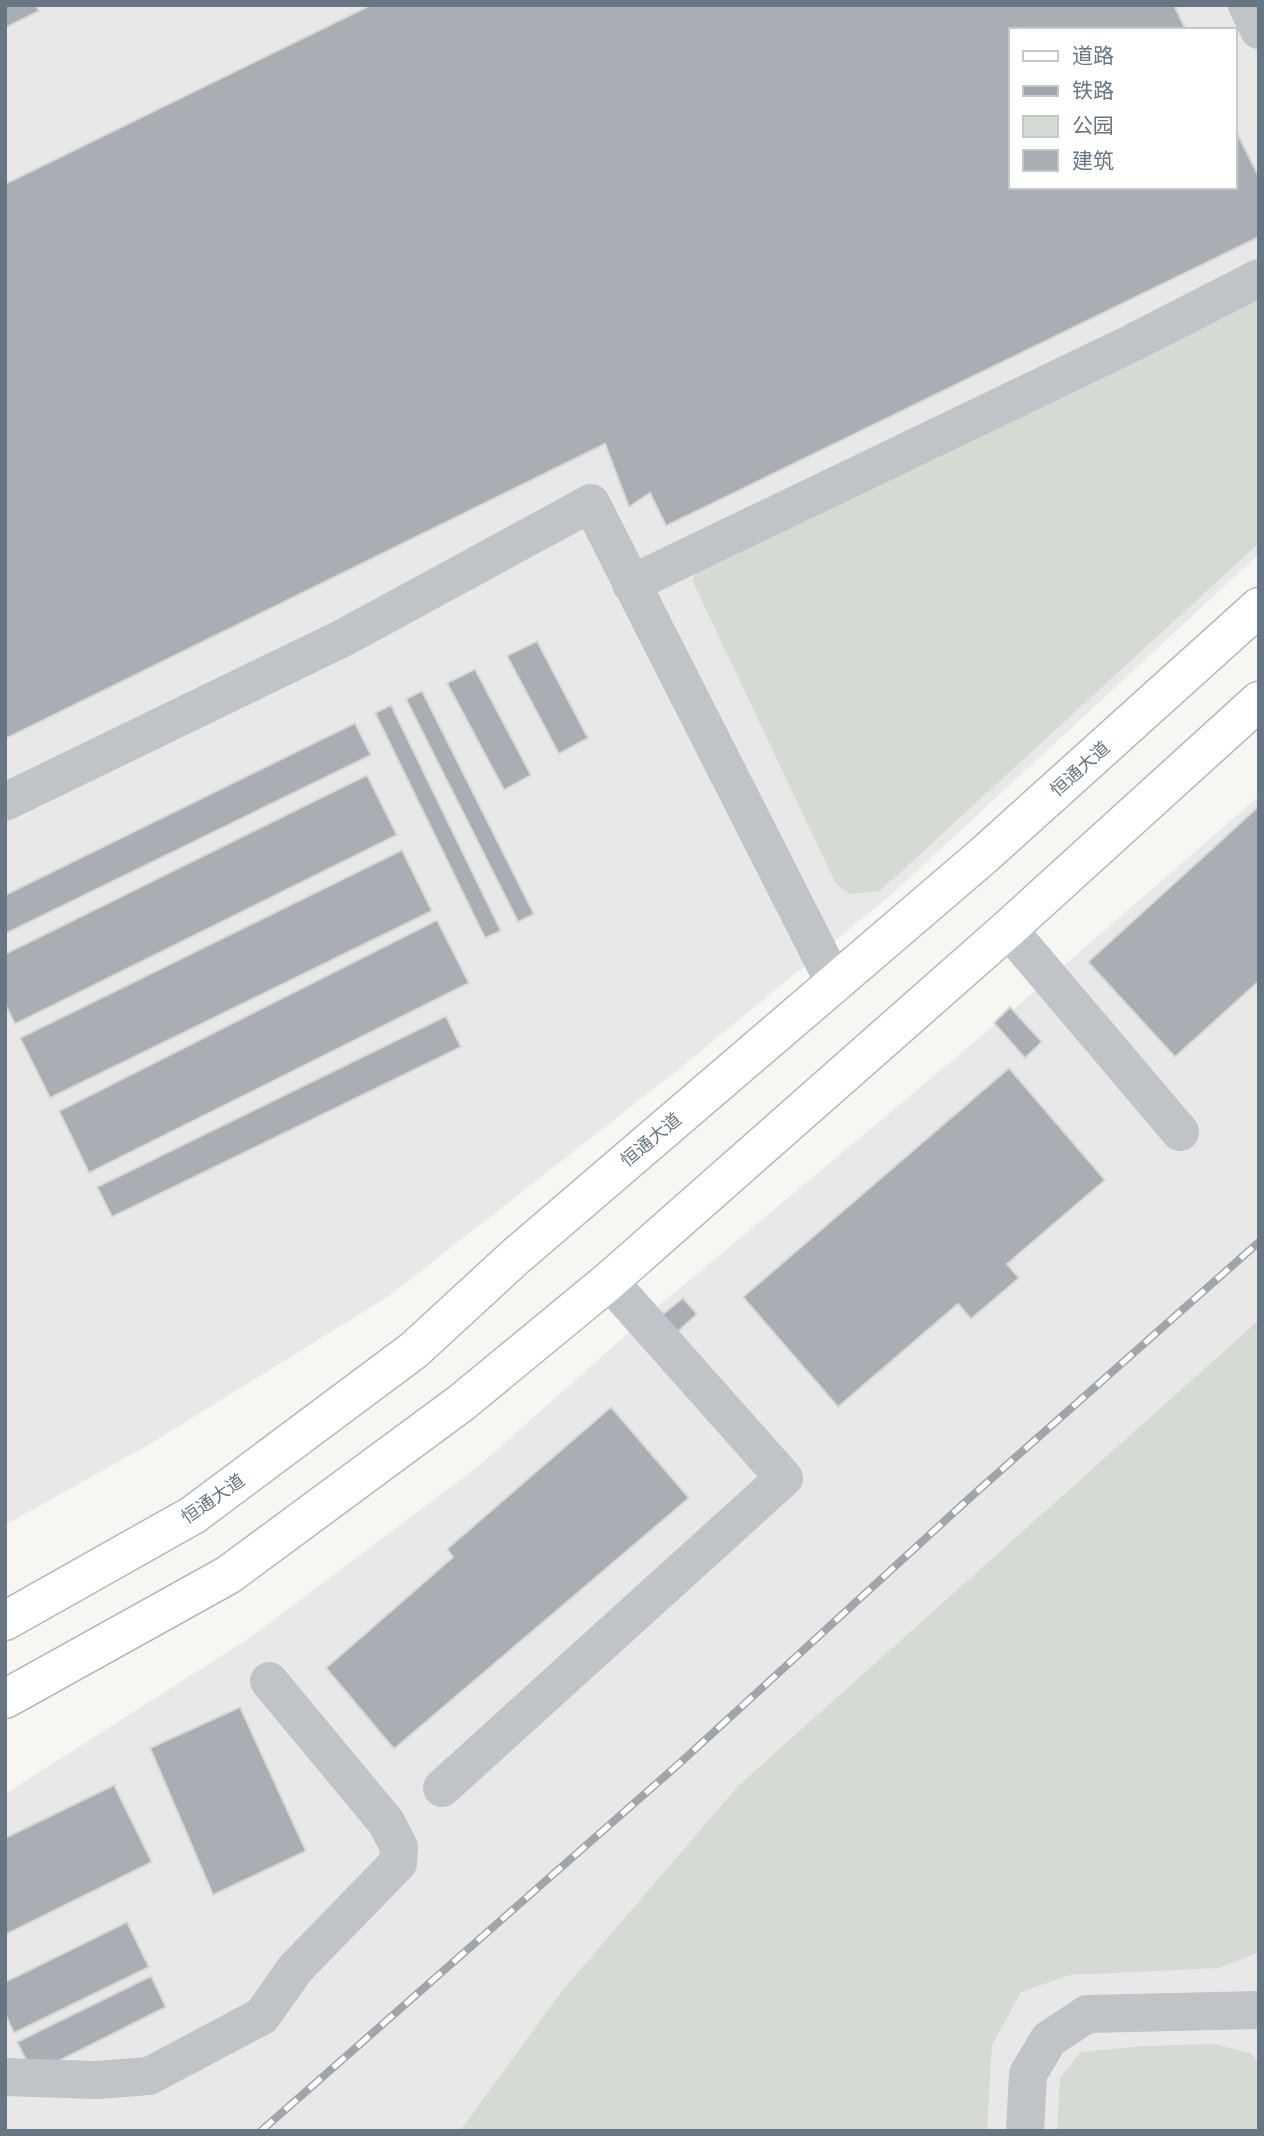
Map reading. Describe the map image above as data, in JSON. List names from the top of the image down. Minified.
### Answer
{"streets":{"main road":["恒通大道"]},"legend":["道路","铁路","公园","建筑"]}
